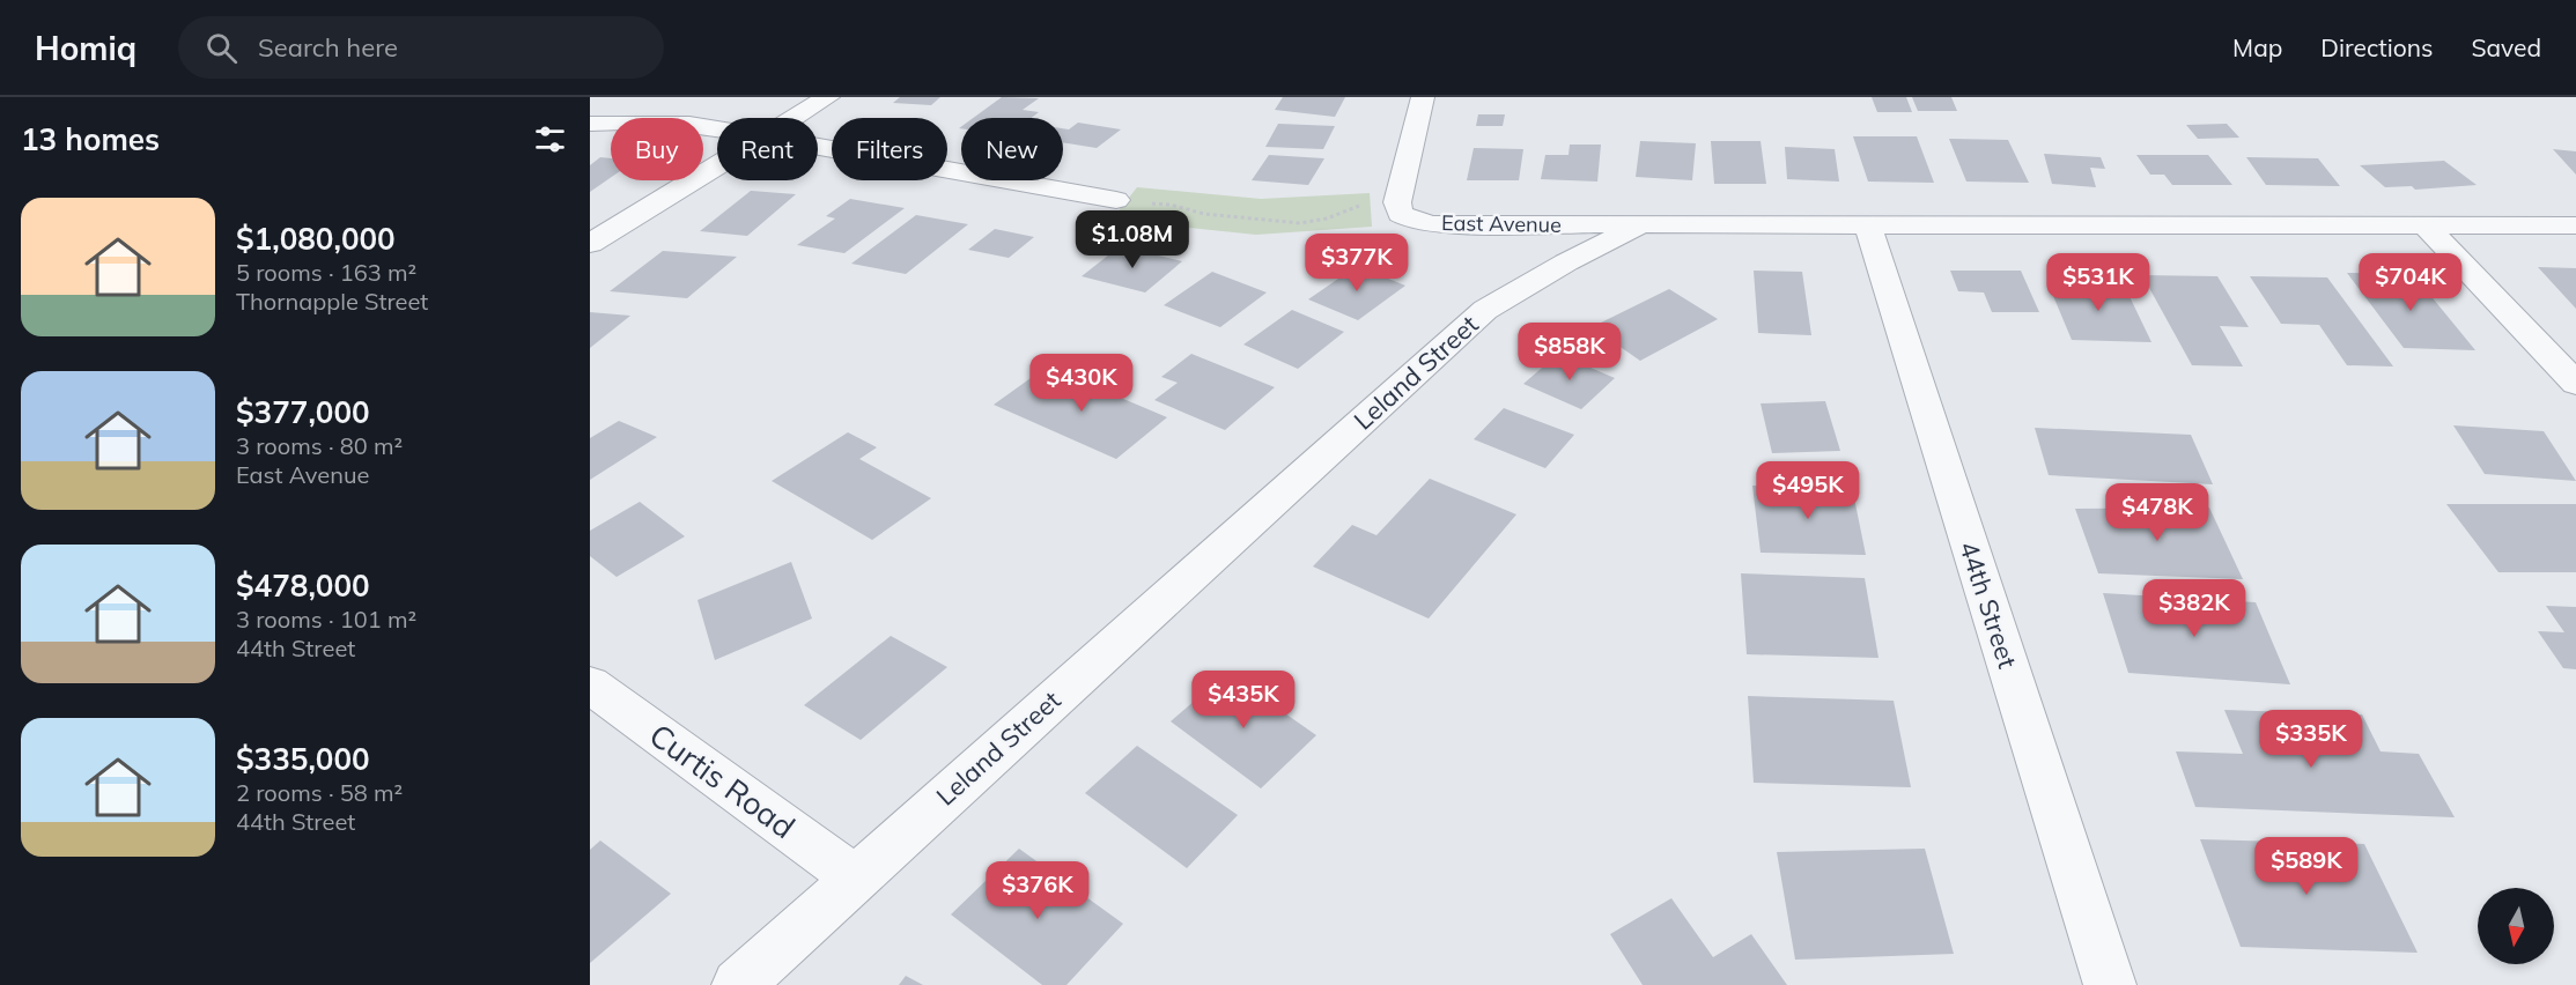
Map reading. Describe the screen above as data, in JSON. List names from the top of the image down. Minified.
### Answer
{"streets":{"street":["East Avenue","Leland Street","44th Street","Curtis Road"]},"crossings":[["East Avenue","Leland Street"],["Leland Street","44th Street"],["Leland Street","Curtis Road"]],"north":"bottom","page":{"header":"Homiq","search":"Search here","nav":["Map","Directions","Saved"],"heading":"13 homes","chip":["Buy","Rent","Filters","New"],"list":[{"name":"$1,080,000","note":"5 rooms · 163 m² · Thornapple Street"},{"name":"$377,000","note":"3 rooms · 80 m² · East Avenue"},{"name":"$478,000","note":"3 rooms · 101 m² · 44th Street"},{"name":"$335,000","note":"2 rooms · 58 m² · 44th Street"}],"price":["$1.08M","$377K","$531K","$704K","$858K","$430K","$495K","$478K","$382K","$435K","$335K","$589K","$376K"]}}
